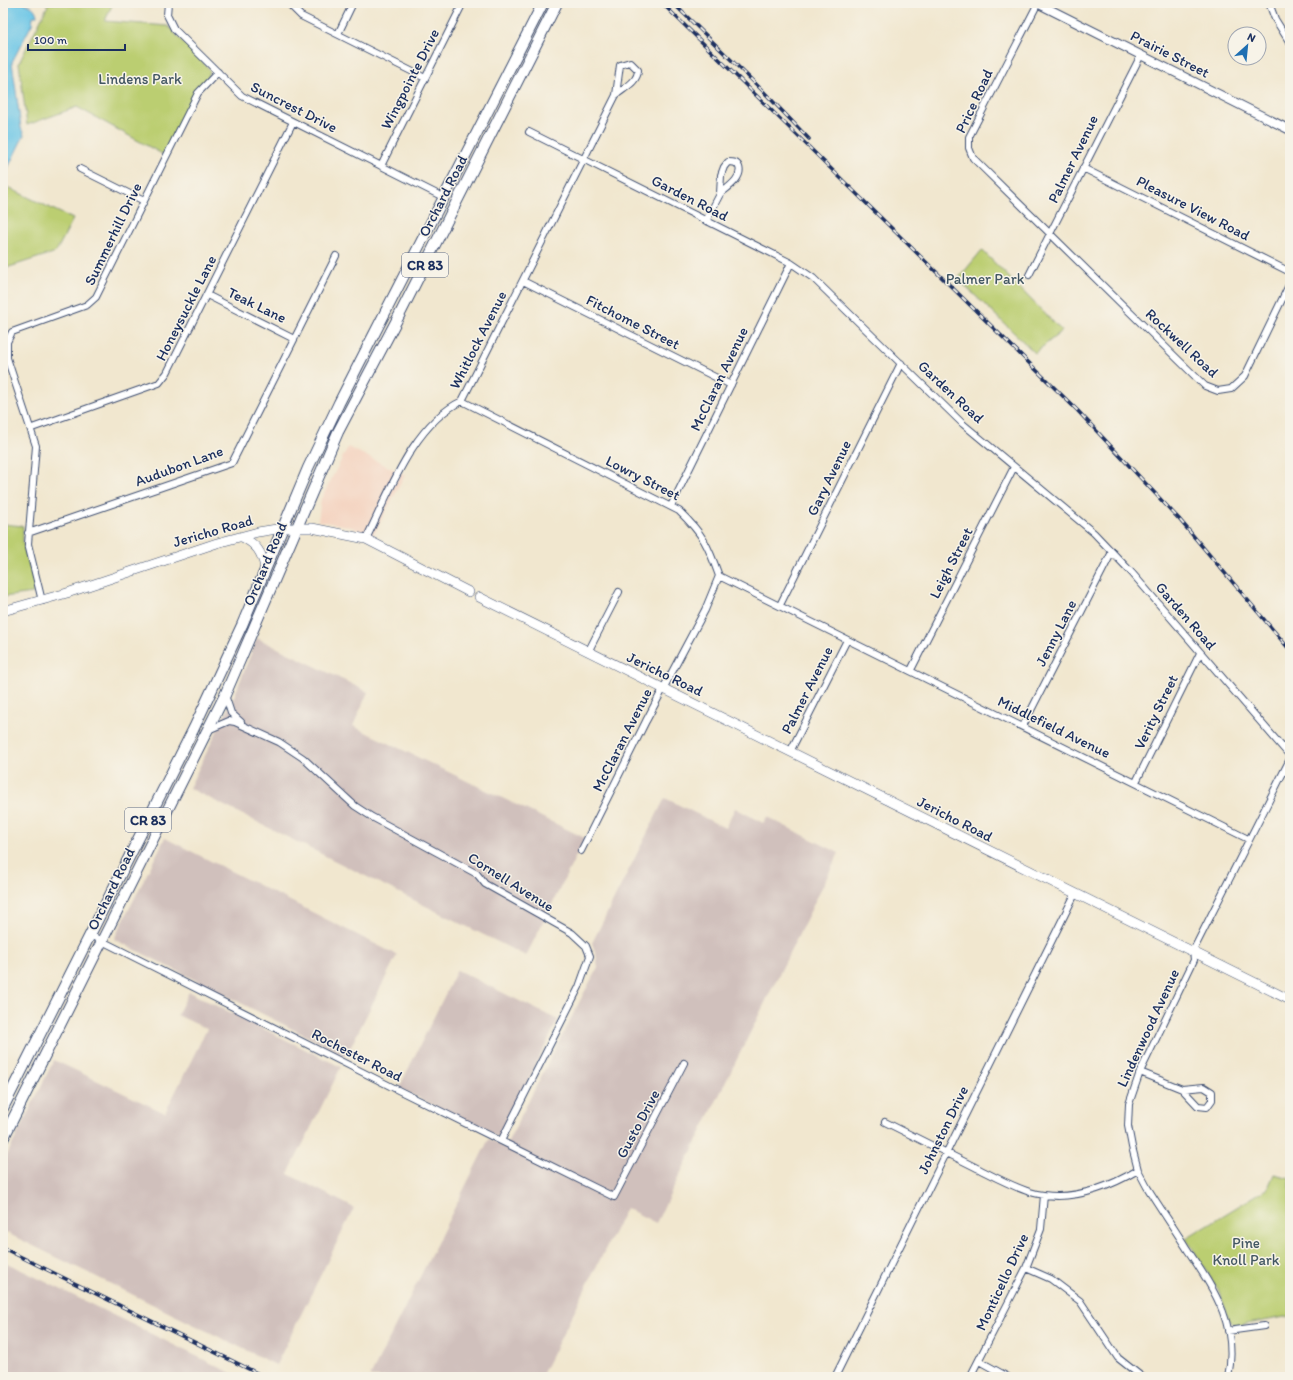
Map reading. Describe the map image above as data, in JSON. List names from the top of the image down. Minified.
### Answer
{"streets":{"main road":["Orchard Road","CR 83","Jericho Road"],"street":["Prairie Street","Wingpointe Drive","Price Road","Suncrest Drive","Palmer Avenue","Garden Road","Pleasure View Road","Summerhill Drive","Teak Lane","Honeysuckle Lane","Fitchome Street","Whitlock Avenue","Rockwell Road","McClaran Avenue","Audubon Lane","Lowry Street","Gary Avenue","Leigh Street","Jenny Lane","Verity Street","Middlefield Avenue","Cornell Avenue","Lindenwood Avenue","Rochester Road","Gusto Drive","Johnston Drive","Monticello Drive"]},"crossings":[["Prairie Street","Price Road"],["Prairie Street","Palmer Avenue"],["Wingpointe Drive","Suncrest Drive"],["Price Road","Palmer Avenue"],["Price Road","Rockwell Road"],["Suncrest Drive","Orchard Road"],["Suncrest Drive","Summerhill Drive"],["Suncrest Drive","Honeysuckle Lane"],["Palmer Avenue","Pleasure View Road"],["Palmer Avenue","Rockwell Road"],["Palmer Avenue","Jericho Road"],["Palmer Avenue","Middlefield Avenue"],["Orchard Road","Jericho Road"],["Orchard Road","Cornell Avenue"],["Orchard Road","Rochester Road"],["Garden Road","Whitlock Avenue"],["Garden Road","McClaran Avenue"],["Garden Road","Gary Avenue"],["Garden Road","Leigh Street"],["Garden Road","Jenny Lane"],["Garden Road","Verity Street"],["Summerhill Drive","Honeysuckle Lane"],["Summerhill Drive","Audubon Lane"],["Summerhill Drive","Jericho Road"],["Teak Lane","Honeysuckle Lane"],["Teak Lane","Audubon Lane"],["Fitchome Street","Whitlock Avenue"],["Fitchome Street","McClaran Avenue"],["Whitlock Avenue","Lowry Street"],["Whitlock Avenue","Jericho Road"],["McClaran Avenue","Lowry Street"],["McClaran Avenue","Jericho Road"],["Jericho Road","Lindenwood Avenue"],["Jericho Road","Johnston Drive"],["Leigh Street","Middlefield Avenue"],["Jenny Lane","Middlefield Avenue"],["Verity Street","Middlefield Avenue"],["Middlefield Avenue","Lindenwood Avenue"],["Cornell Avenue","Rochester Road"],["Rochester Road","Gusto Drive"]],"parks":["Lindens Park","Palmer Park","Pine Knoll Park"],"scale_bar":"100 m","north":"top right"}
